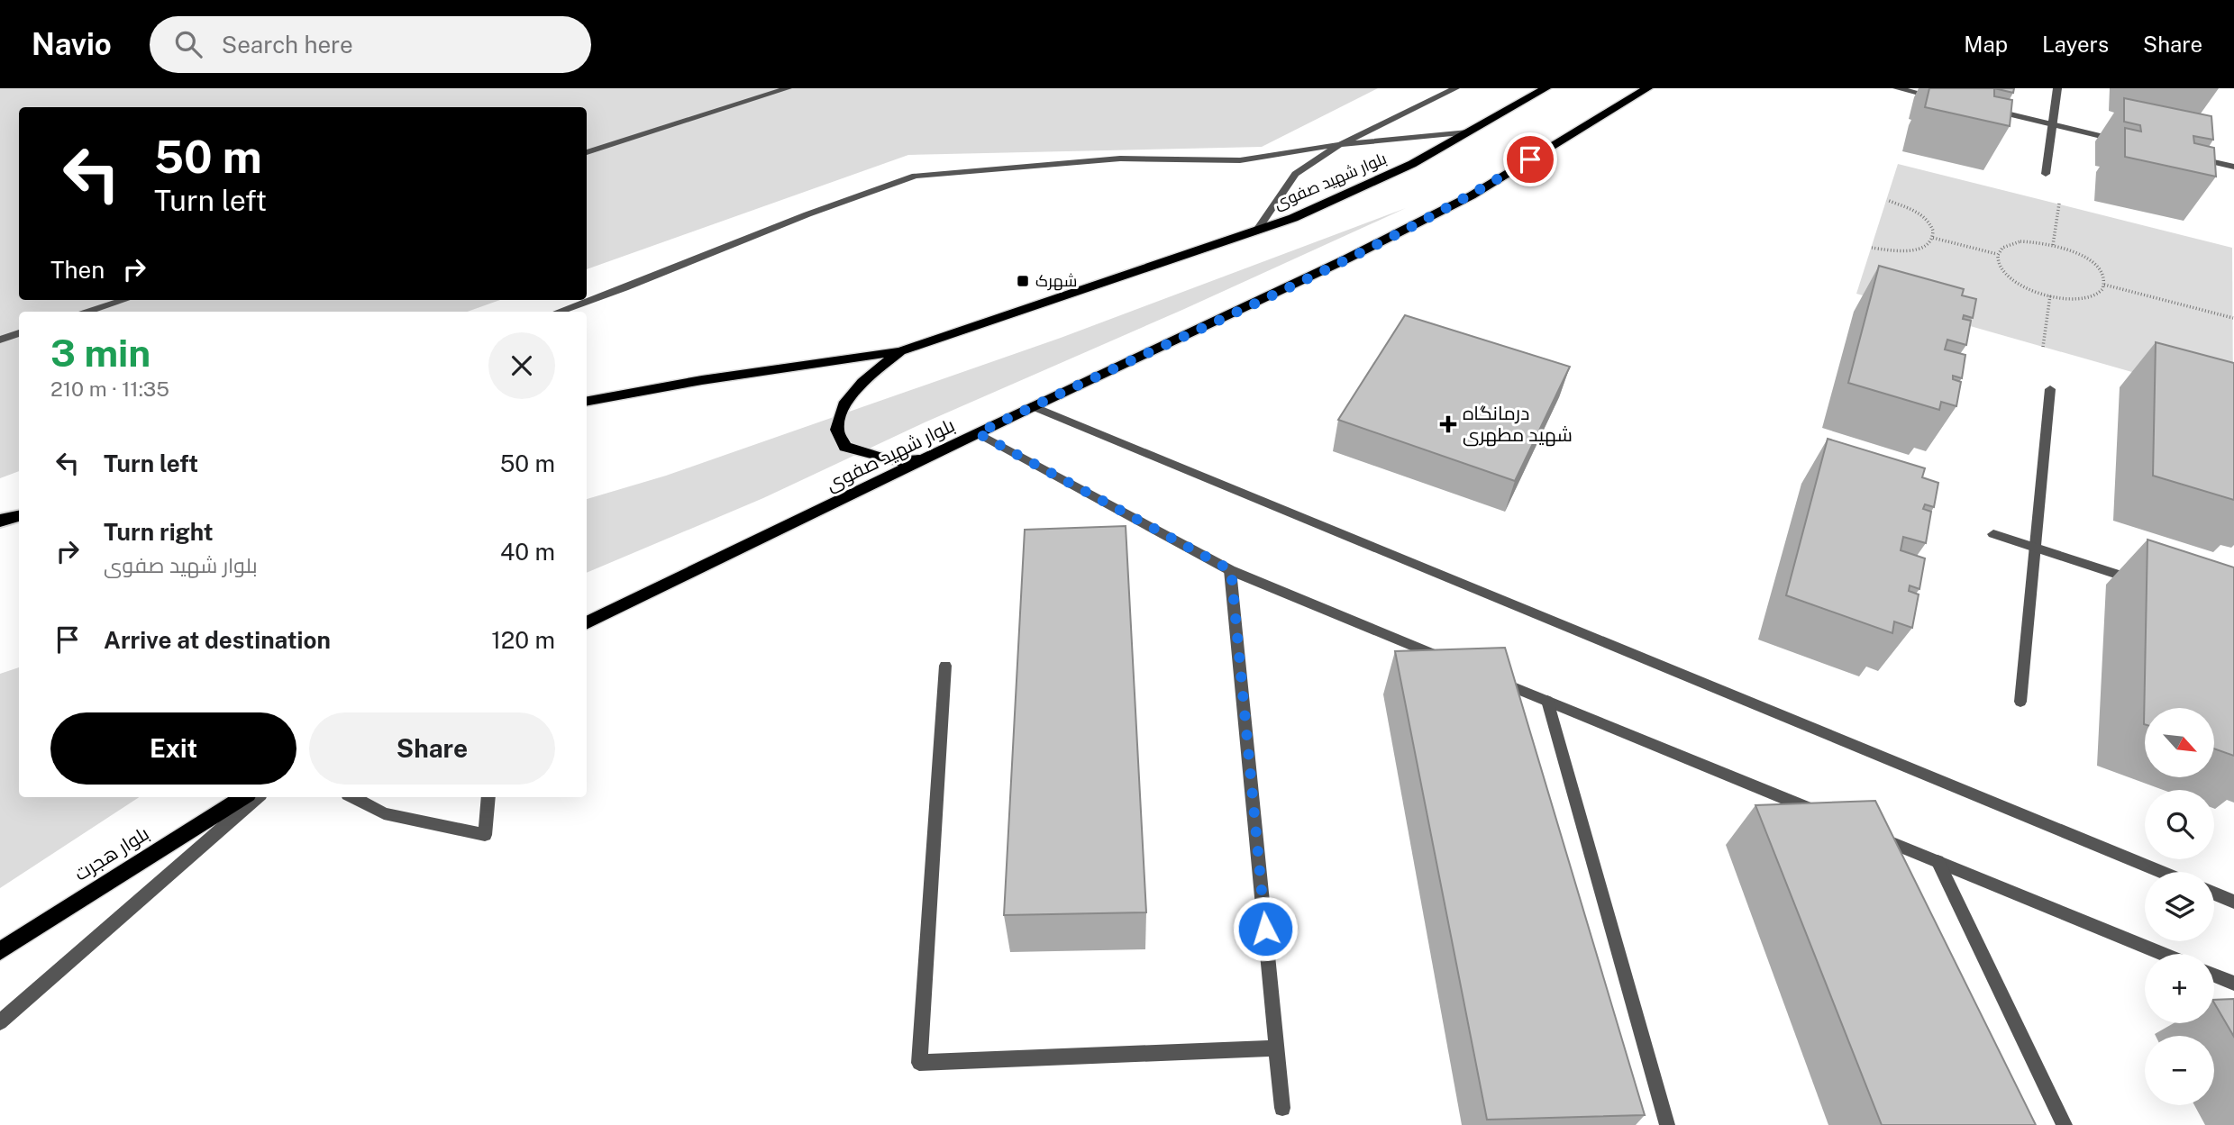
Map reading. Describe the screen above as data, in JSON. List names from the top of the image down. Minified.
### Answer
{"streets":{"main road":["بلوار شهید صفوی","بلوار هجرت"]},"places":{"transit":["شهرک"],"health":["درمانگاه شهید مطهری"]},"north":"bottom right","page":{"header":"Navio","search":"Search here","nav":["Map","Layers","Share"],"turn":["50 m","Turn left"],"then":"Then","heading":["3 min","210 m · 11:35"],"list":[{"name":"Turn left","value":"50 m"},{"name":"Turn right","note":"بلوار شهید صفوی","value":"40 m"},{"name":"Arrive at destination","value":"120 m"}],"buttons":["Exit","Share"],"map_buttons":["+","−"]}}
